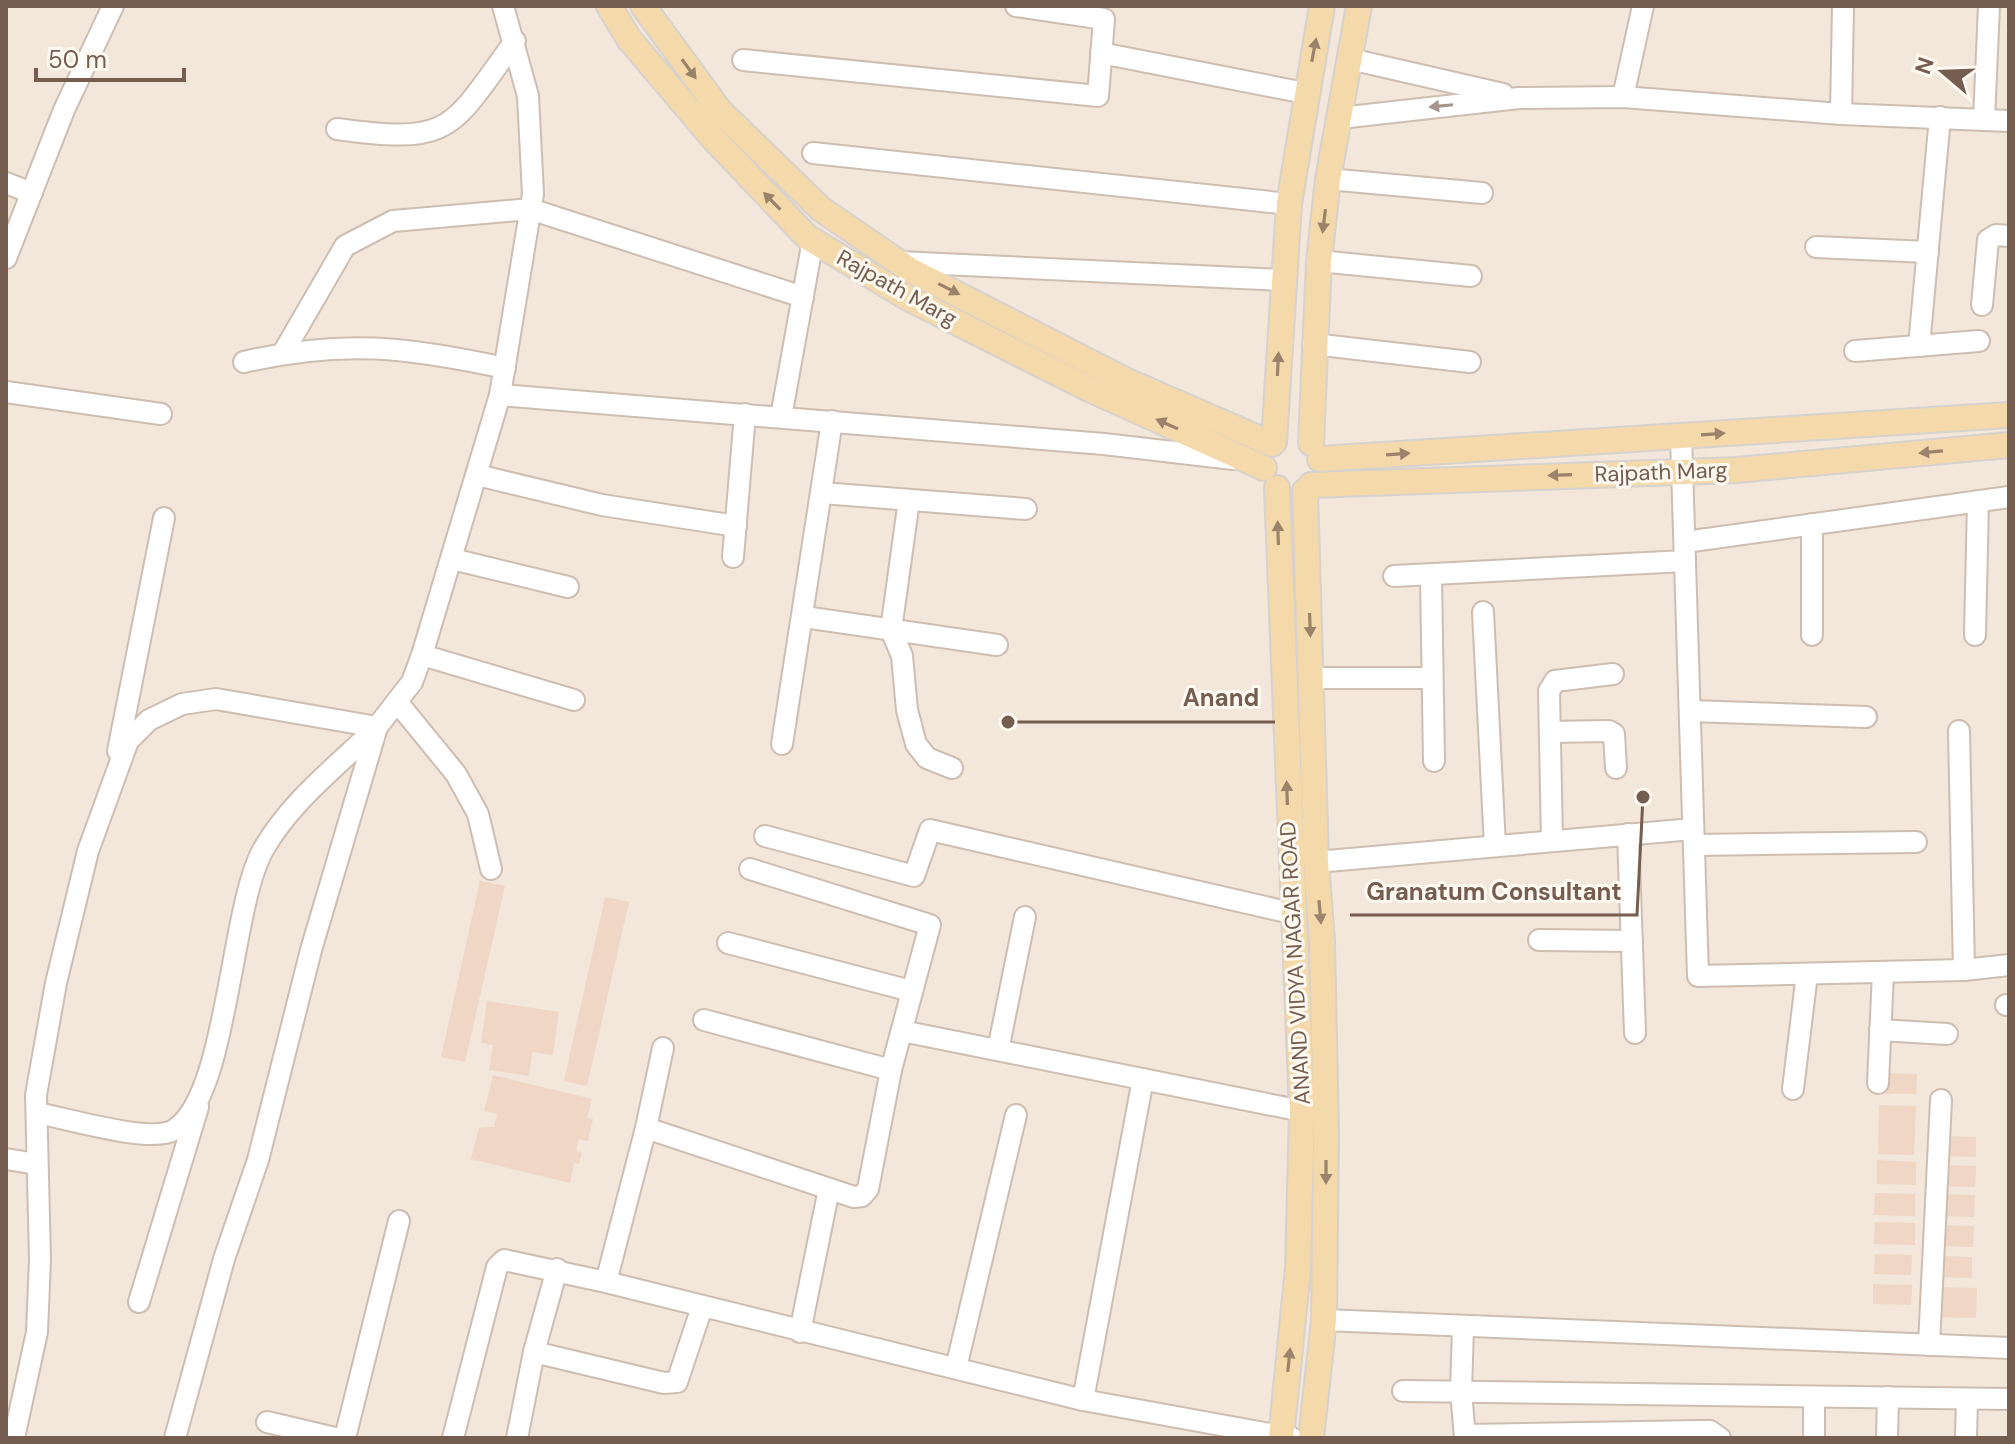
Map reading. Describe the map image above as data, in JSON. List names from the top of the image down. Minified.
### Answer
{"streets":{"main road":["Rajpath Marg","ANAND VIDYA NAGAR ROAD"]},"crossings":[["Rajpath Marg","ANAND VIDYA NAGAR ROAD"]],"places":["Anand","Granatum Consultant"],"scale_bar":"50 m","north":"left"}
